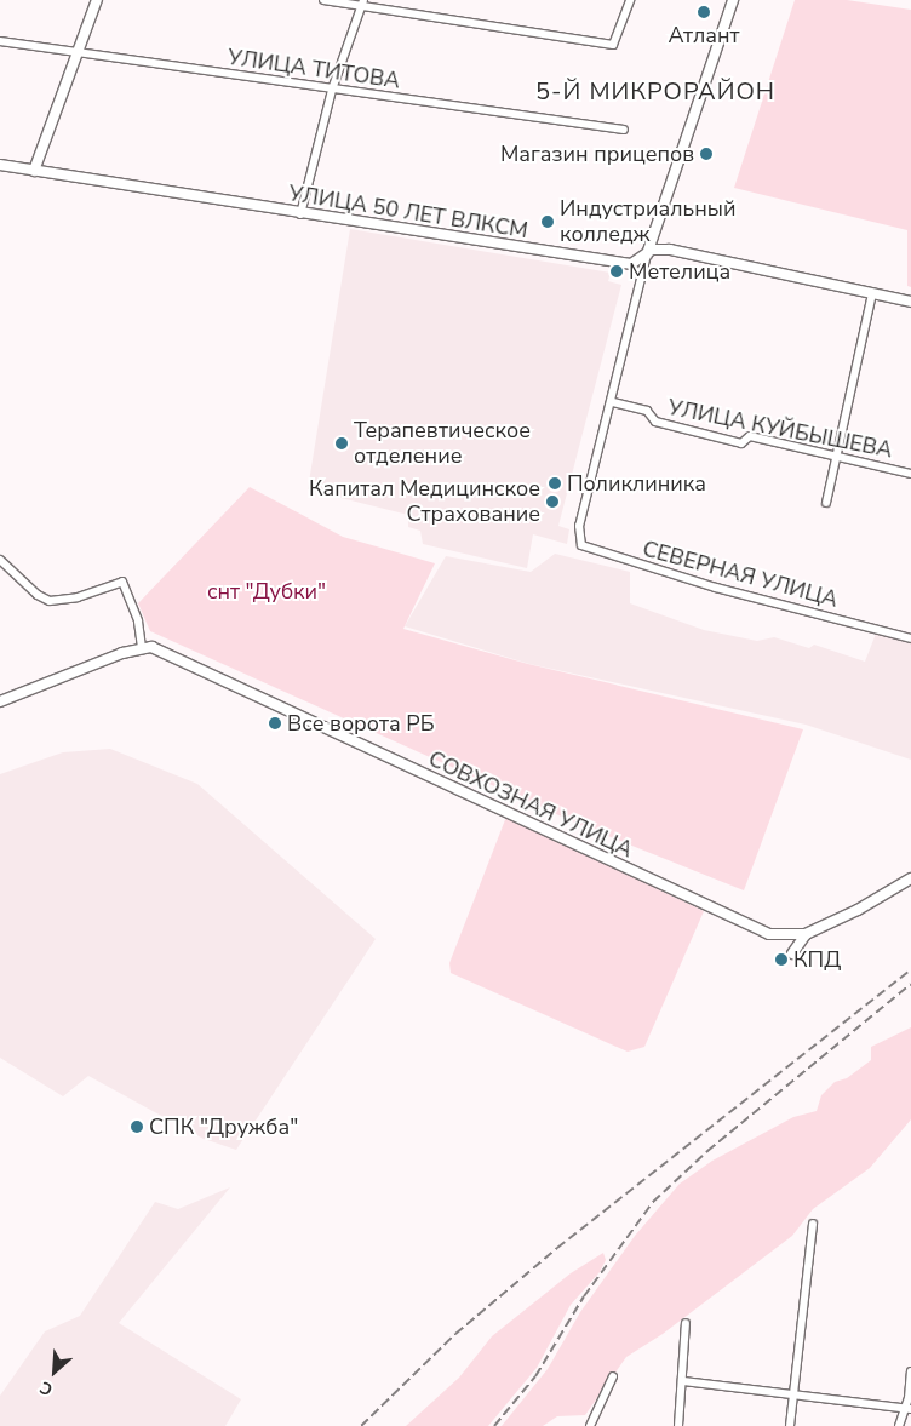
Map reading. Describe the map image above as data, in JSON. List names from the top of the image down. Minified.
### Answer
{"streets":{"street":["УЛИЦА ТИТОВА","УЛИЦА 50 ЛЕТ ВЛКСМ","УЛИЦА КУЙБЫШЕВА","СЕВЕРНАЯ УЛИЦА","СОВХОЗНАЯ УЛИЦА"]},"crossings":[["УЛИЦА КУЙБЫШЕВА","СЕВЕРНАЯ УЛИЦА"]],"districts":["5-Й МИКРОРАЙОН"],"parks":["снт \"Дубки\""],"places":["Атлант","Магазин прицепов","Индустриальный колледж","Метелица","Терапевтическое отделение","Поликлиника","Капитал Медицинское Страхование","Все ворота РБ","КПД","СПК \"Дружба\""],"north":"bottom left"}
